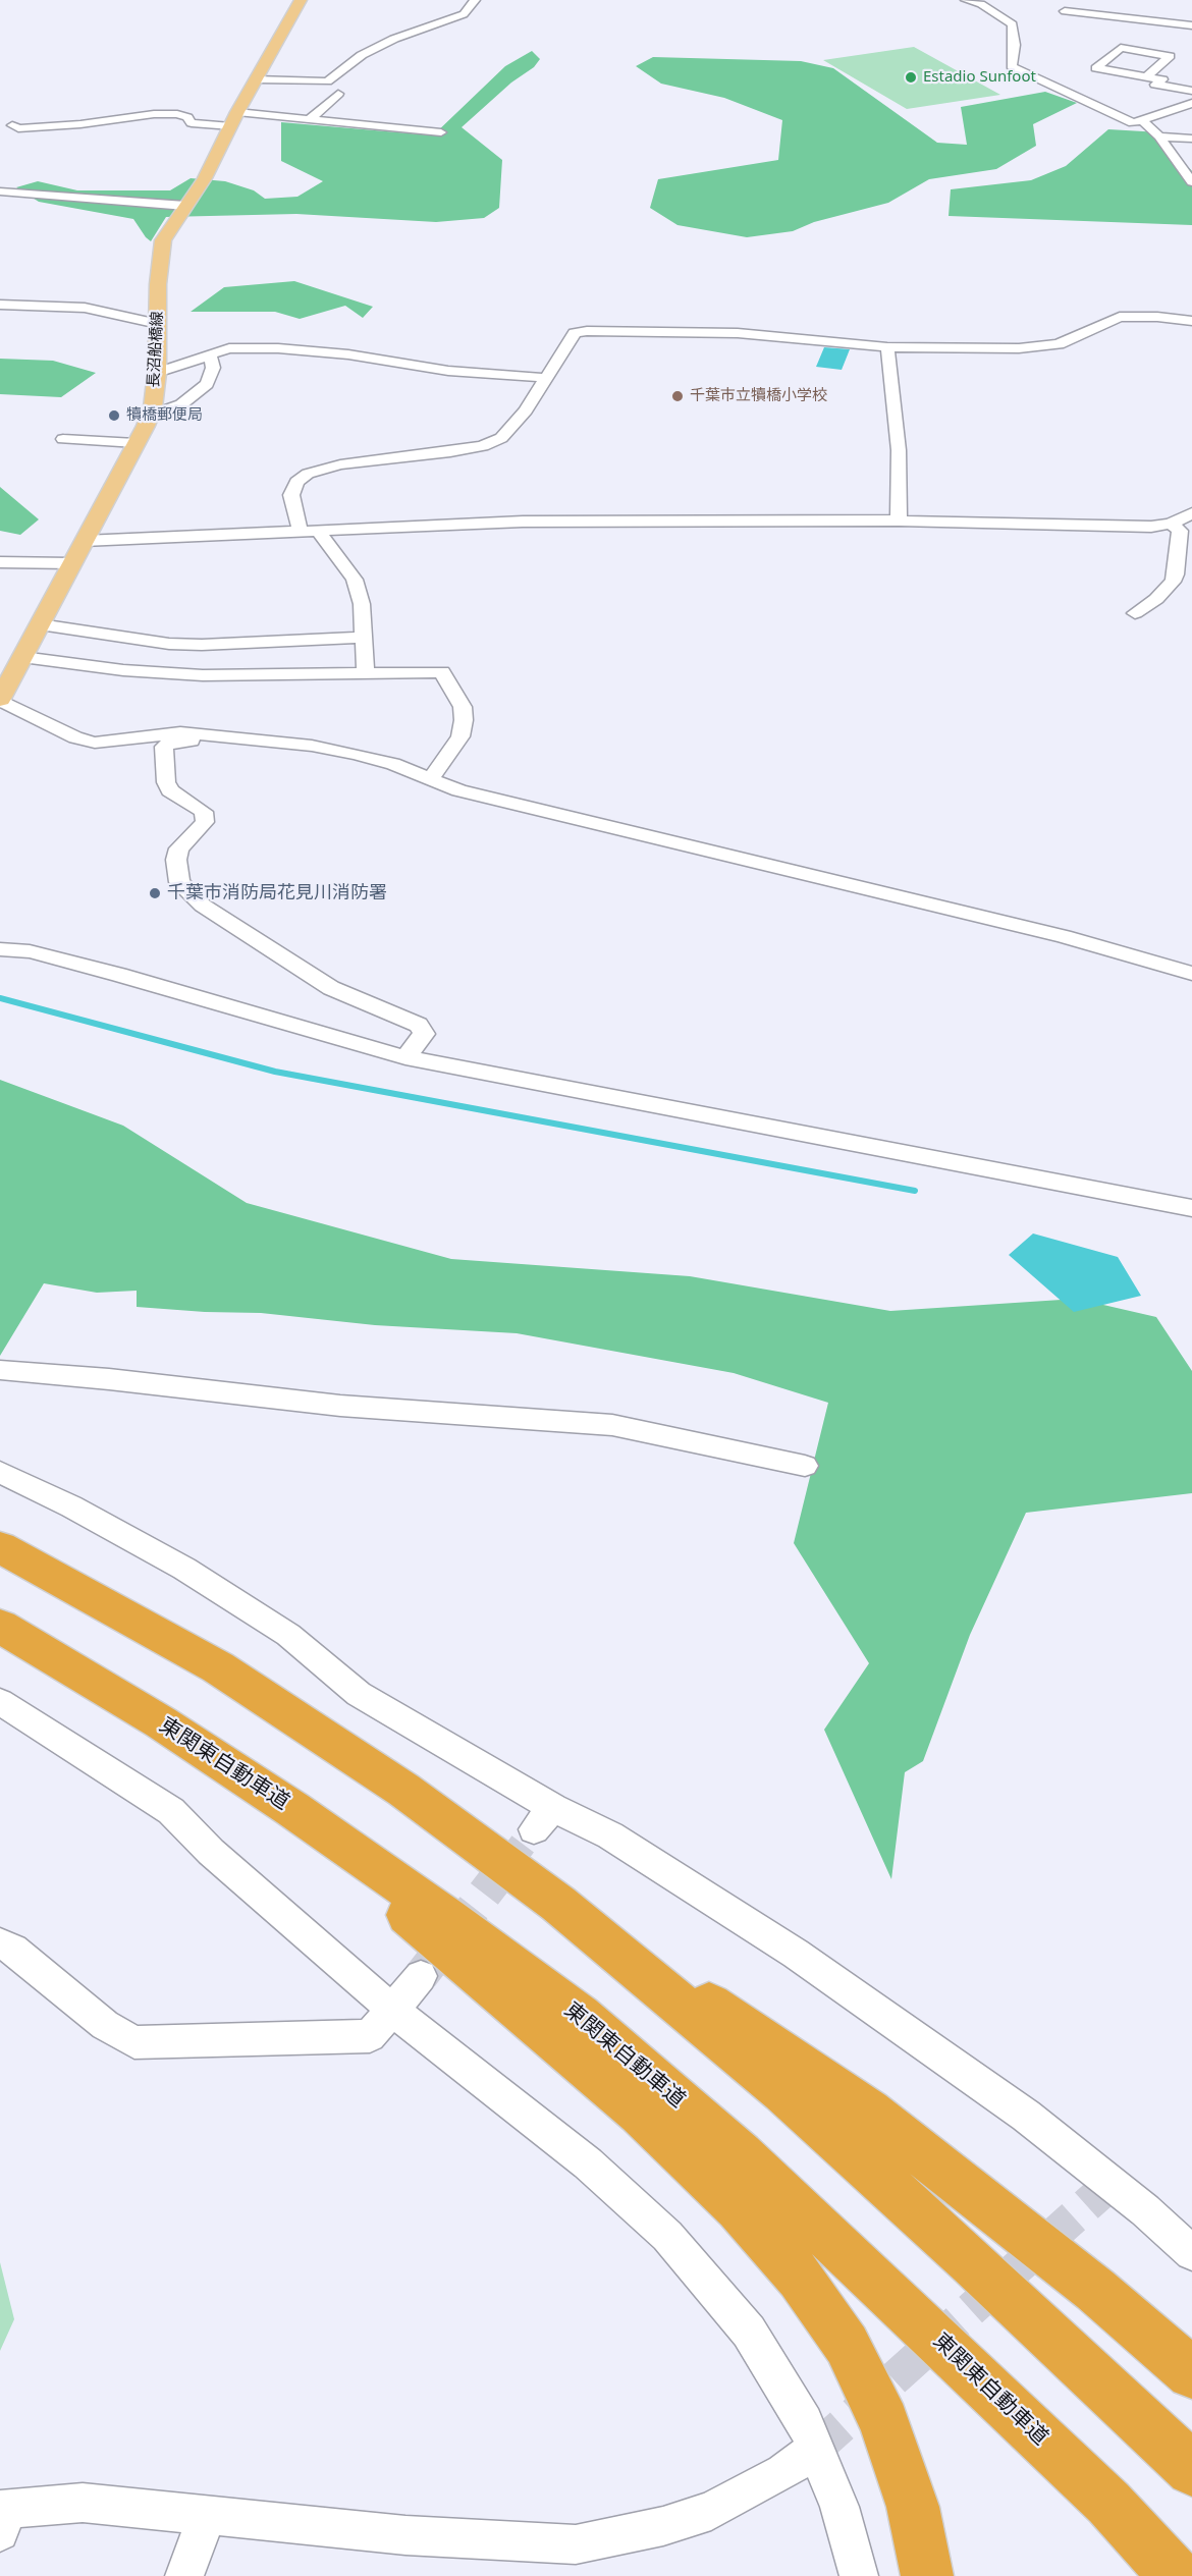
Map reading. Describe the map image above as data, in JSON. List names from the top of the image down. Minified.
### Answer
{"streets":{"highway":["東関東自動車道"],"main road":["長沼船橋線"]},"places":["Estadio Sunfoot","千葉市立犢橋小学校","犢橋郵便局","千葉市消防局花見川消防署"]}
